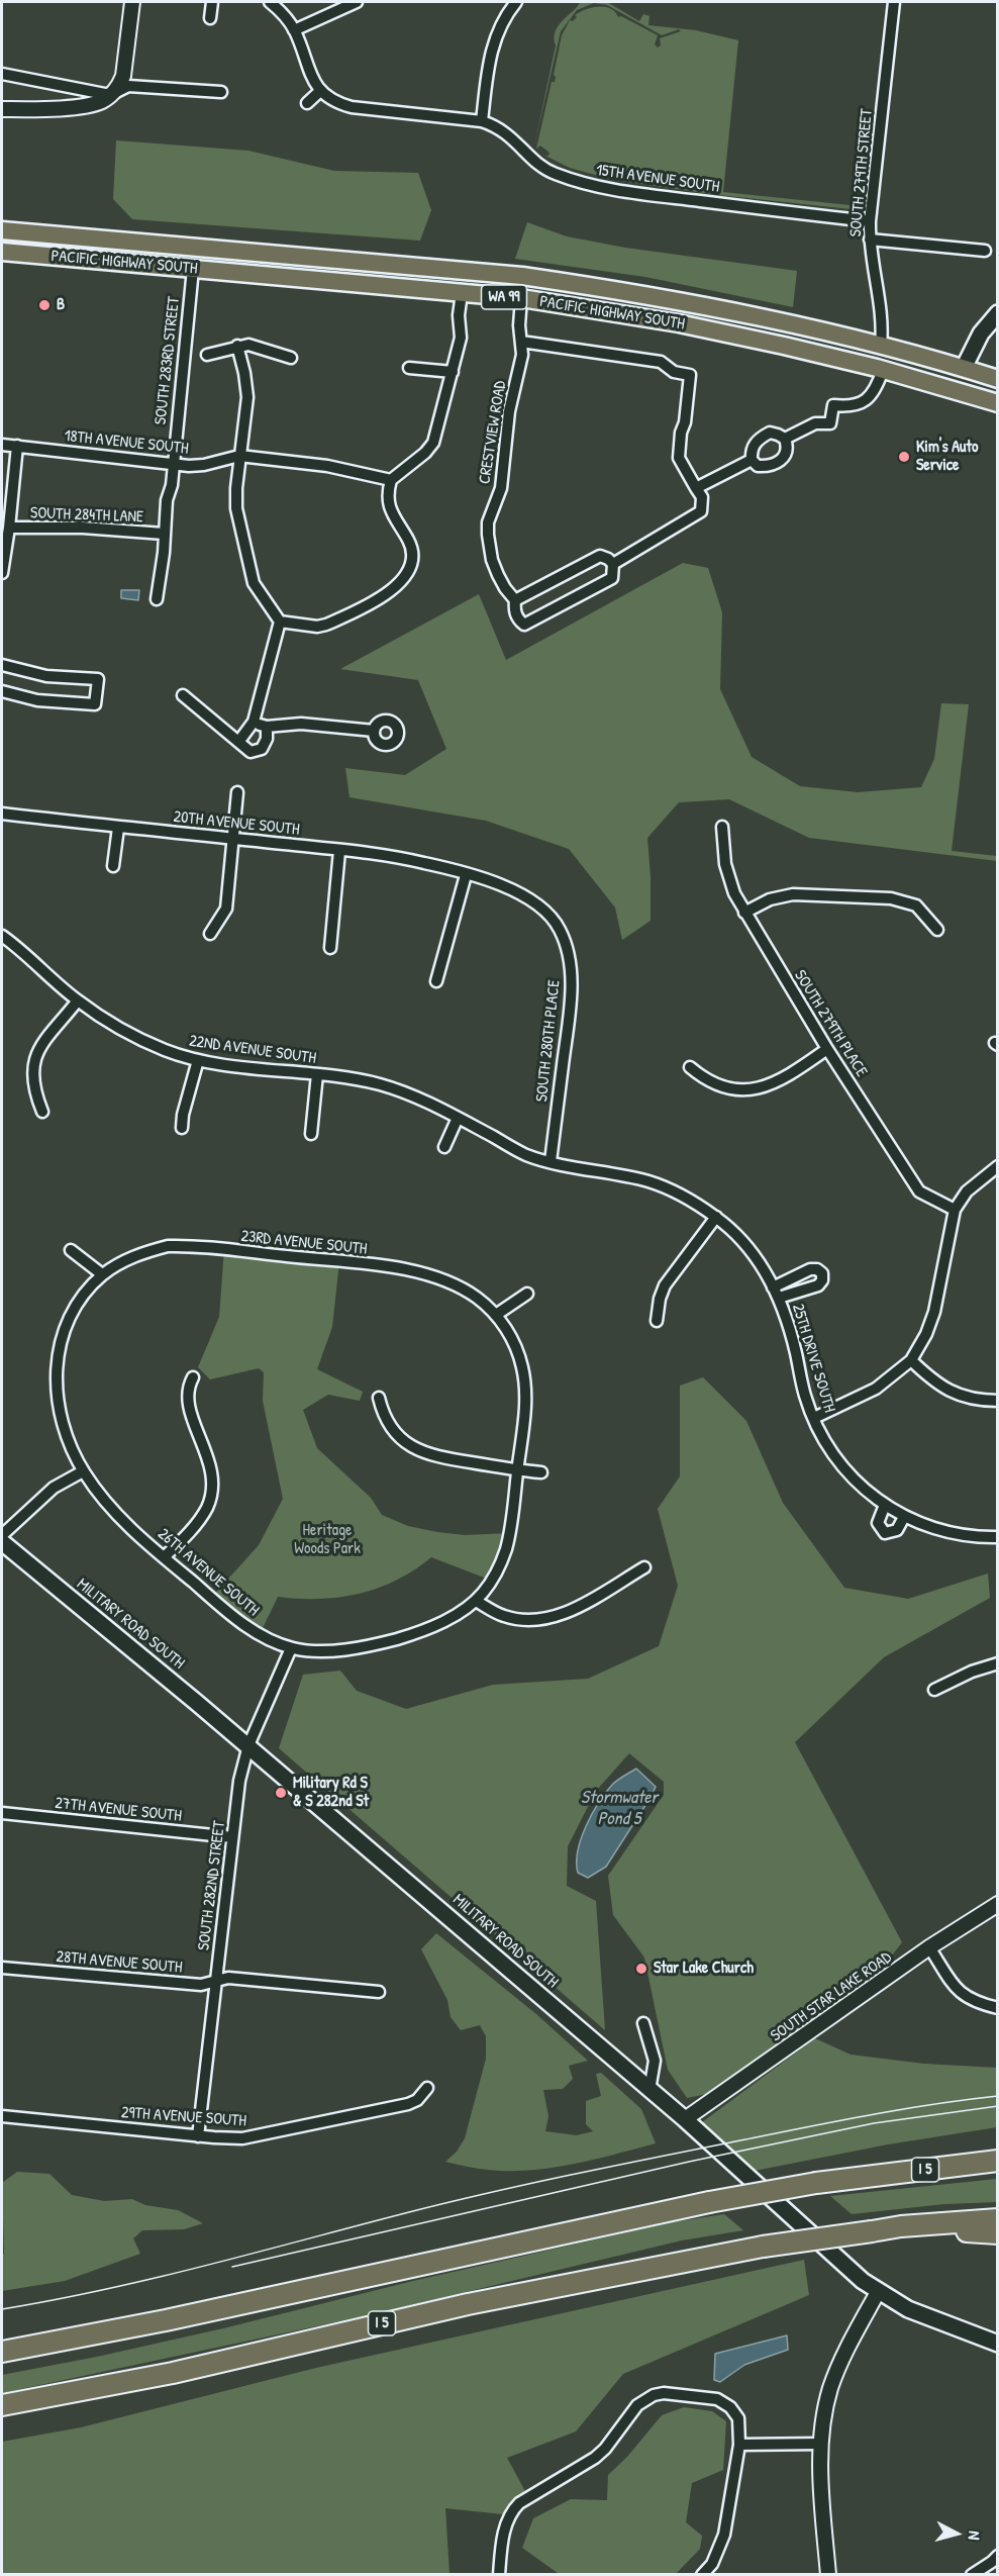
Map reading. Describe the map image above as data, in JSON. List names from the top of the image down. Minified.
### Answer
{"streets":{"highway":["I 5"],"main road":["PACIFIC HIGHWAY SOUTH","WA 99","MILITARY ROAD SOUTH"],"street":["SOUTH 279TH STREET","15TH AVENUE SOUTH","SOUTH 283RD STREET","CRESTVIEW ROAD","18TH AVENUE SOUTH","SOUTH 284TH LANE","20TH AVENUE SOUTH","SOUTH 279TH PLACE","SOUTH 280TH PLACE","22ND AVENUE SOUTH","23RD AVENUE SOUTH","25TH DRIVE SOUTH","26TH AVENUE SOUTH","27TH AVENUE SOUTH","SOUTH 282ND STREET","28TH AVENUE SOUTH","SOUTH STAR LAKE ROAD","29TH AVENUE SOUTH"]},"crossings":[["SOUTH 279TH STREET","15TH AVENUE SOUTH"],["SOUTH 279TH STREET","PACIFIC HIGHWAY SOUTH"],["PACIFIC HIGHWAY SOUTH","SOUTH 283RD STREET"],["PACIFIC HIGHWAY SOUTH","CRESTVIEW ROAD"],["SOUTH 283RD STREET","18TH AVENUE SOUTH"],["SOUTH 283RD STREET","SOUTH 284TH LANE"],["18TH AVENUE SOUTH","SOUTH 284TH LANE"],["20TH AVENUE SOUTH","SOUTH 280TH PLACE"],["SOUTH 280TH PLACE","22ND AVENUE SOUTH"],["22ND AVENUE SOUTH","25TH DRIVE SOUTH"],["23RD AVENUE SOUTH","26TH AVENUE SOUTH"],["26TH AVENUE SOUTH","SOUTH 282ND STREET"],["MILITARY ROAD SOUTH","SOUTH 282ND STREET"],["MILITARY ROAD SOUTH","SOUTH STAR LAKE ROAD"],["27TH AVENUE SOUTH","SOUTH 282ND STREET"],["SOUTH 282ND STREET","28TH AVENUE SOUTH"],["SOUTH 282ND STREET","29TH AVENUE SOUTH"]],"water":["Stormwater Pond 5"],"parks":["Heritage Woods Park"],"places":["B","Kim's Auto Service","Military Rd S & S 282nd St","Star Lake Church"],"north":"right"}
